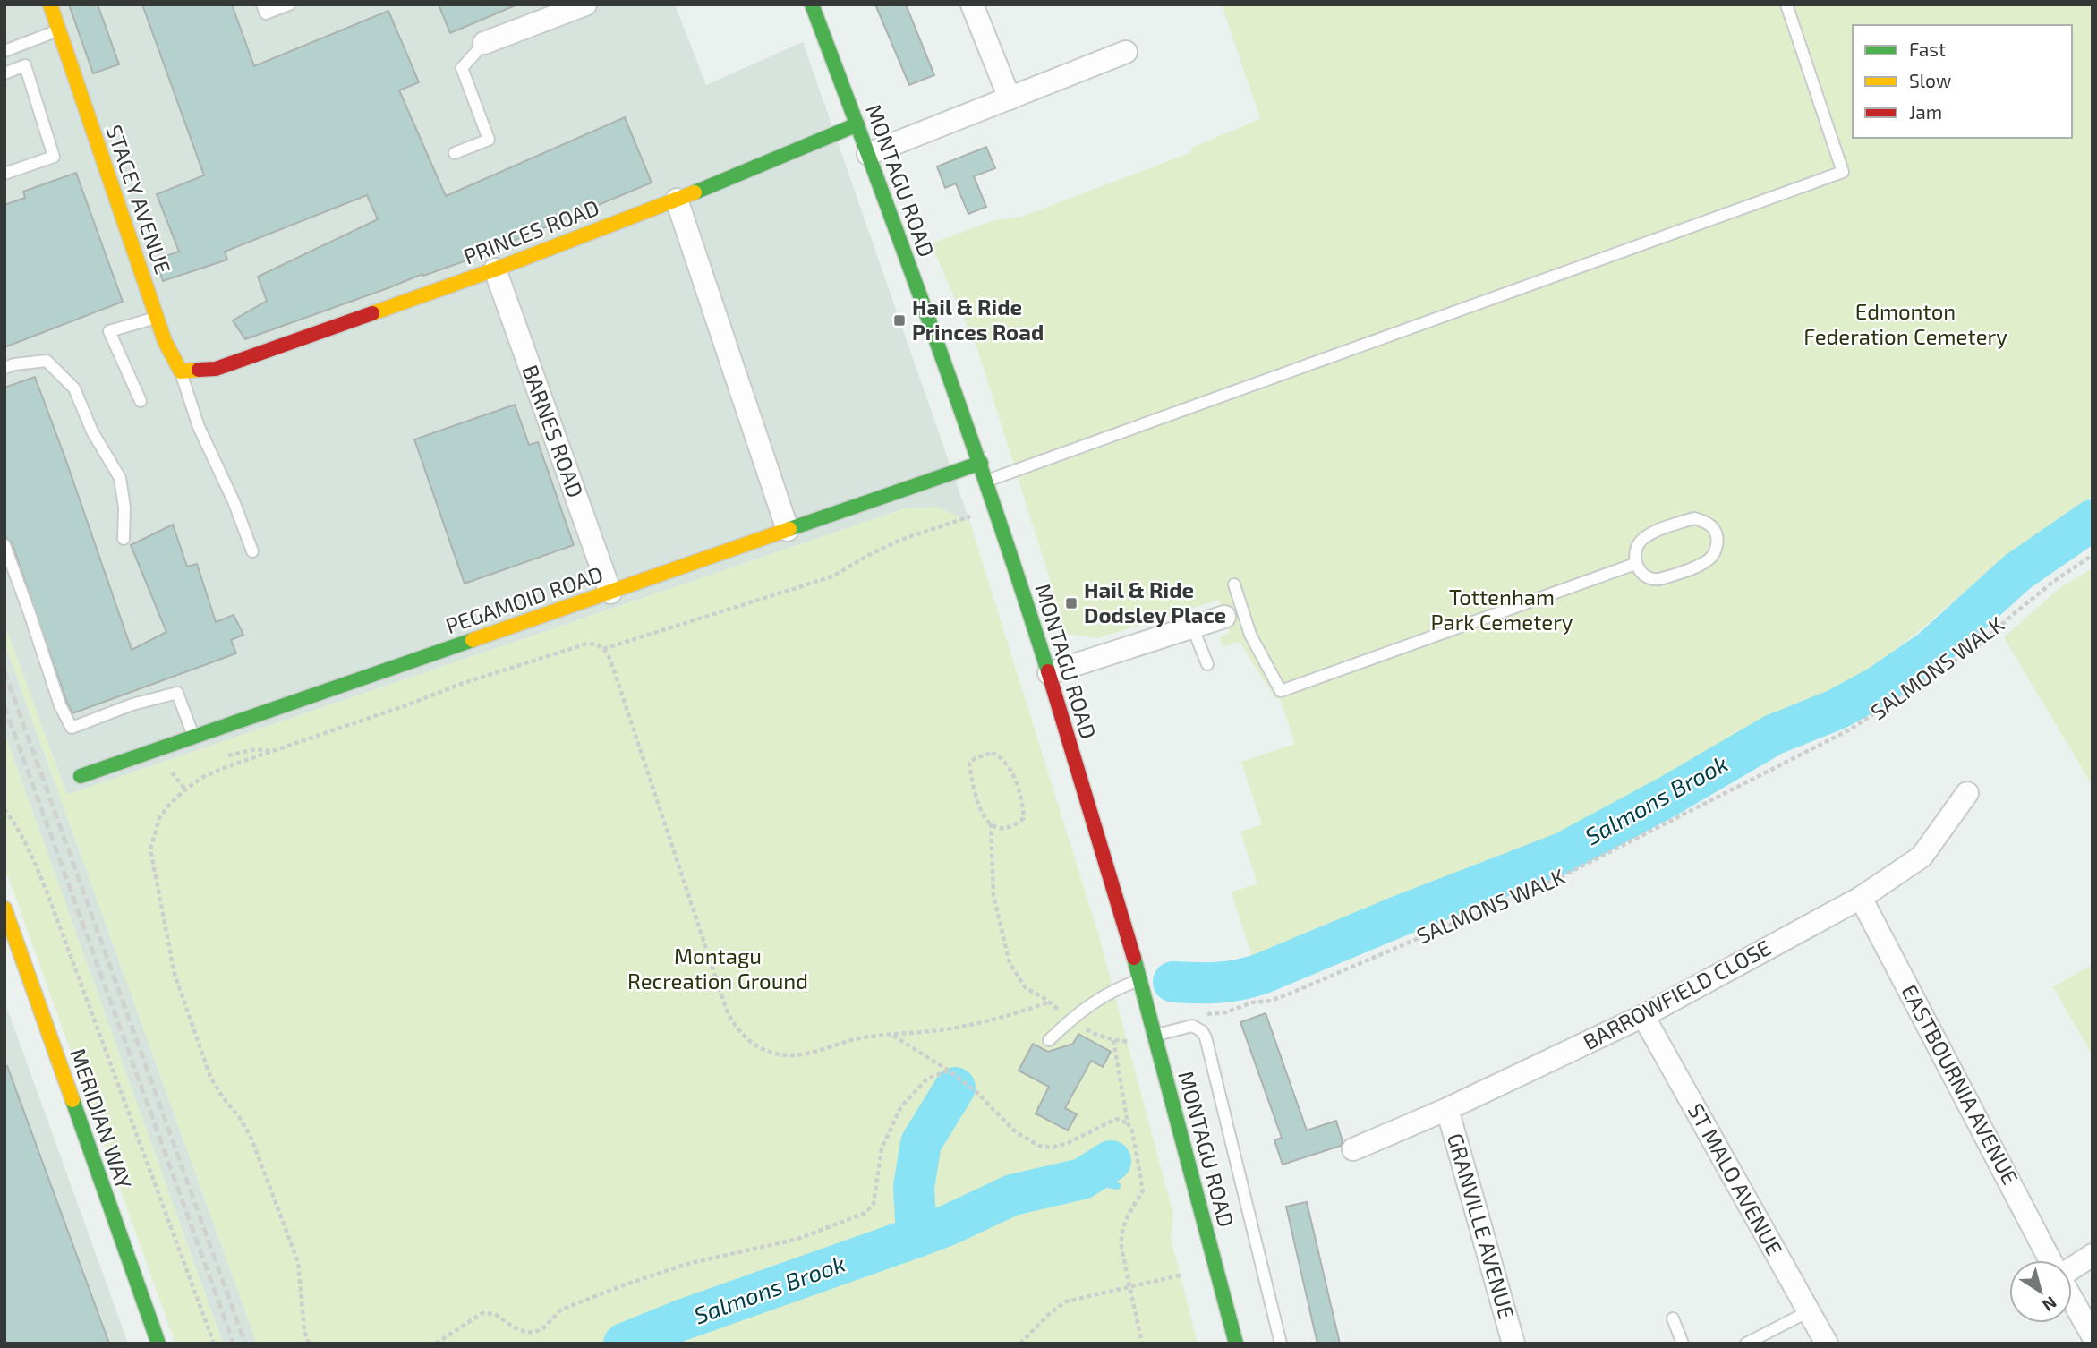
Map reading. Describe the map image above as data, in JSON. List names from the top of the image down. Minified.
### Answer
{"streets":{"street":["MONTAGU ROAD","STACEY AVENUE","PRINCES ROAD","BARNES ROAD","PEGAMOID ROAD","BARROWFIELD CLOSE","EASTBOURNIA AVENUE","MERIDIAN WAY","ST MALO AVENUE","GRANVILLE AVENUE"],"path":["SALMONS WALK"]},"crossings":[["MONTAGU ROAD","PRINCES ROAD"],["MONTAGU ROAD","PEGAMOID ROAD"],["STACEY AVENUE","PRINCES ROAD"],["PRINCES ROAD","BARNES ROAD"],["BARNES ROAD","PEGAMOID ROAD"],["BARROWFIELD CLOSE","EASTBOURNIA AVENUE"],["BARROWFIELD CLOSE","ST MALO AVENUE"],["BARROWFIELD CLOSE","GRANVILLE AVENUE"]],"water":["Salmons Brook"],"parks":["Edmonton Federation Cemetery","Tottenham Park Cemetery","Montagu Recreation Ground"],"places":{"transit":["Hail & Ride Princes Road","Hail & Ride Dodsley Place"]},"legend":["Fast","Slow","Jam"],"north":"bottom right"}
